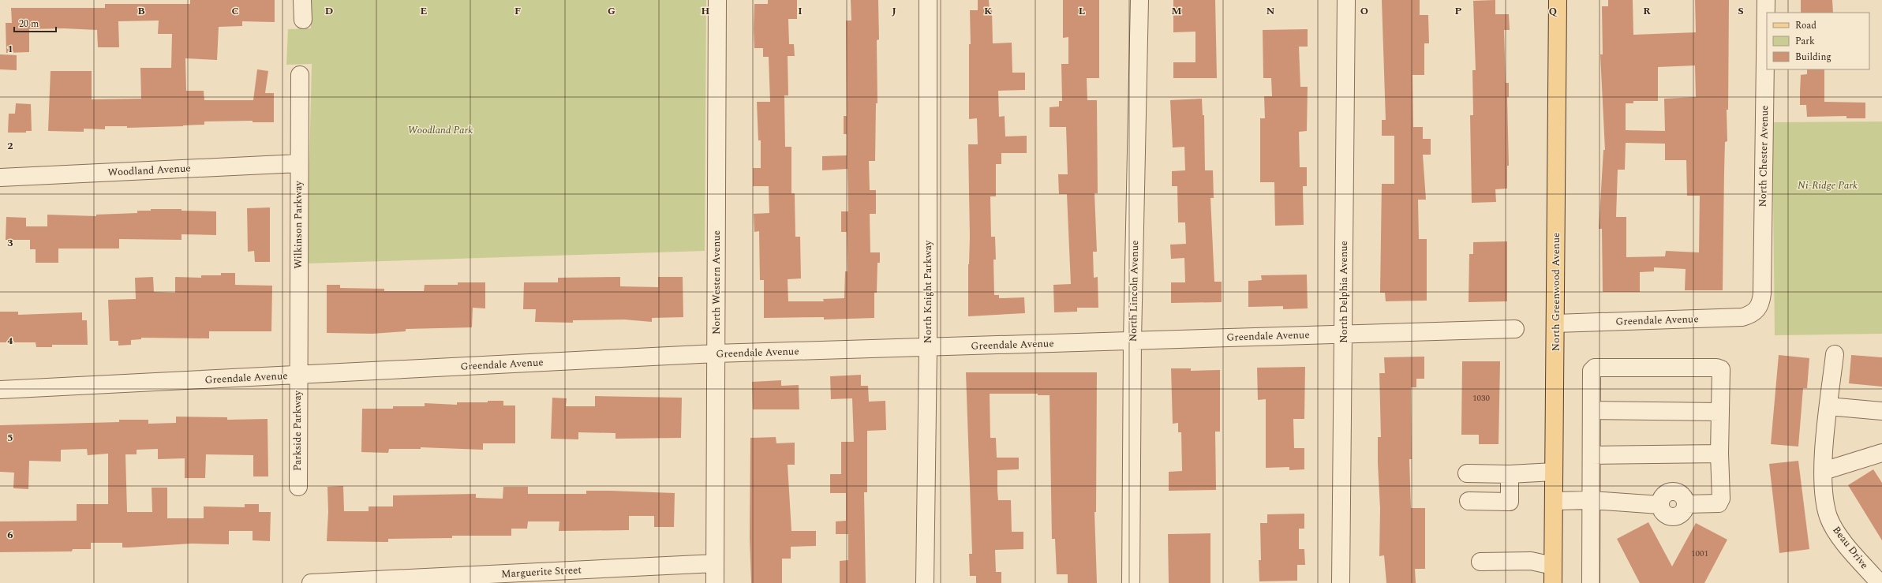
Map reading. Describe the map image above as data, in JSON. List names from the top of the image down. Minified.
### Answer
{"streets":{"main road":["North Greenwood Avenue"],"street":["North Chester Avenue","Woodland Avenue","Wilkinson Parkway","North Western Avenue","North Lincoln Avenue","North Knight Parkway","North Delphia Avenue","Greendale Avenue","Parkside Parkway","Beau Drive","Marguerite Street"]},"crossings":[["North Chester Avenue","Greendale Avenue"],["Woodland Avenue","Wilkinson Parkway"],["Wilkinson Parkway","Greendale Avenue"],["Wilkinson Parkway","Parkside Parkway"],["North Western Avenue","Greendale Avenue"],["North Western Avenue","Marguerite Street"],["North Lincoln Avenue","Greendale Avenue"],["North Knight Parkway","Greendale Avenue"],["North Delphia Avenue","Greendale Avenue"],["North Greenwood Avenue","Greendale Avenue"],["Greendale Avenue","Parkside Parkway"]],"parks":["Woodland Park","Ni-Ridge Park"],"house_numbers":["1030","1001"],"legend":["Road","Park","Building"],"scale_bar":"20 m","grid":{"columns":["B","C","D","E","F","G","H","I","J","K","L","M","N","O","P","Q","R","S"],"rows":["1","2","3","4","5","6"]}}
